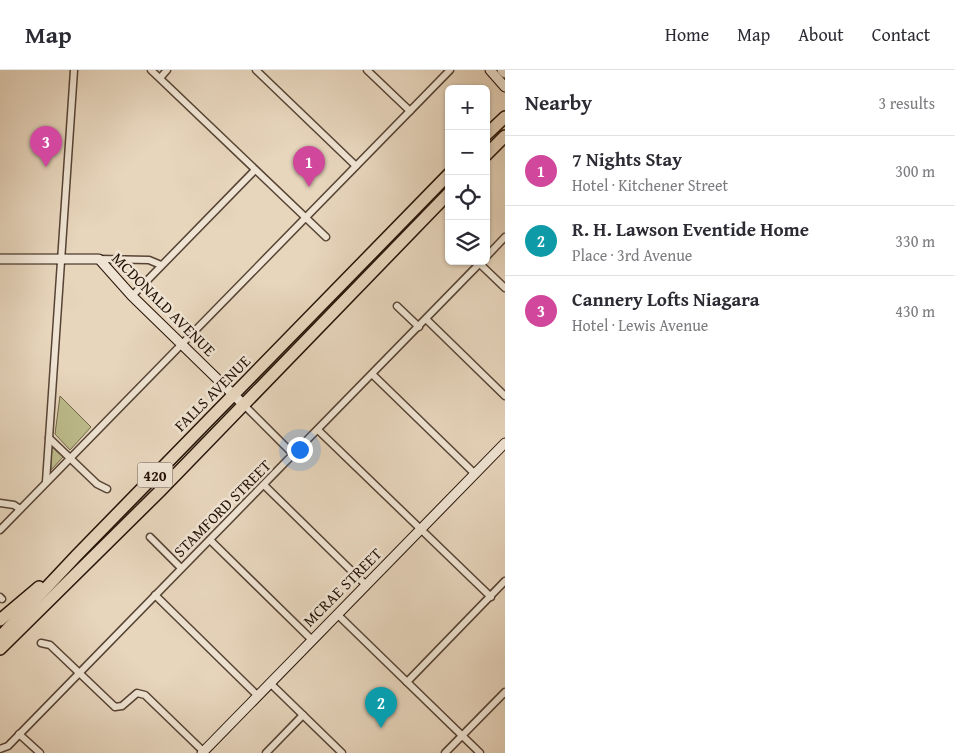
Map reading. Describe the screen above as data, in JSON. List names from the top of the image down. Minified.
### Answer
{"streets":{"highway":["FALLS AVENUE","420"],"street":["MCDONALD AVENUE","STAMFORD STREET","MCRAE STREET"]},"crossings":[["MCDONALD AVENUE","FALLS AVENUE"],["MCDONALD AVENUE","STAMFORD STREET"]],"page":{"header":"Map","nav":["Home","Map","About","Contact"],"heading":["Nearby","3 results"],"map_buttons":["+","−"],"pins":["3","1","2"],"list":[{"mark":"1","name":"7 Nights Stay","note":"Hotel · Kitchener Street","value":"300 m"},{"mark":"2","name":"R. H. Lawson Eventide Home","note":"Place · 3rd Avenue","value":"330 m"},{"mark":"3","name":"Cannery Lofts Niagara","note":"Hotel · Lewis Avenue","value":"430 m"}]}}
